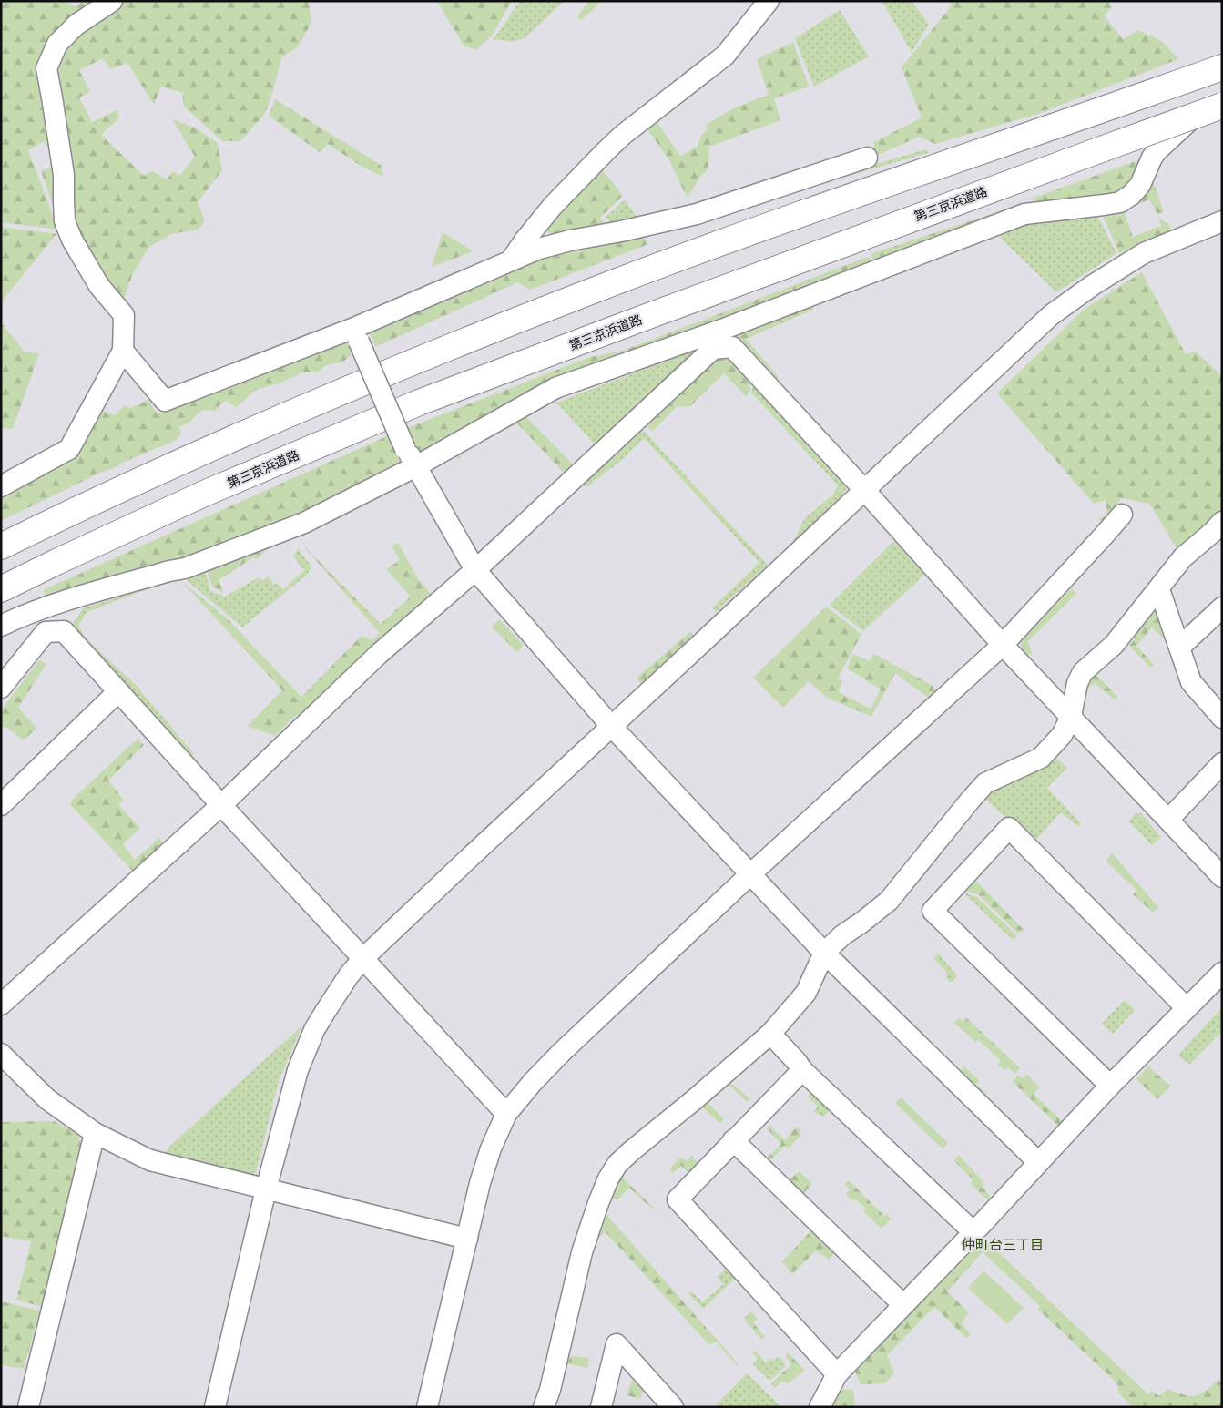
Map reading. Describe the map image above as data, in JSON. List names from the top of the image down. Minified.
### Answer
{"streets":{"highway":["第三京浜道路"]},"districts":["仲町台三丁目"]}
